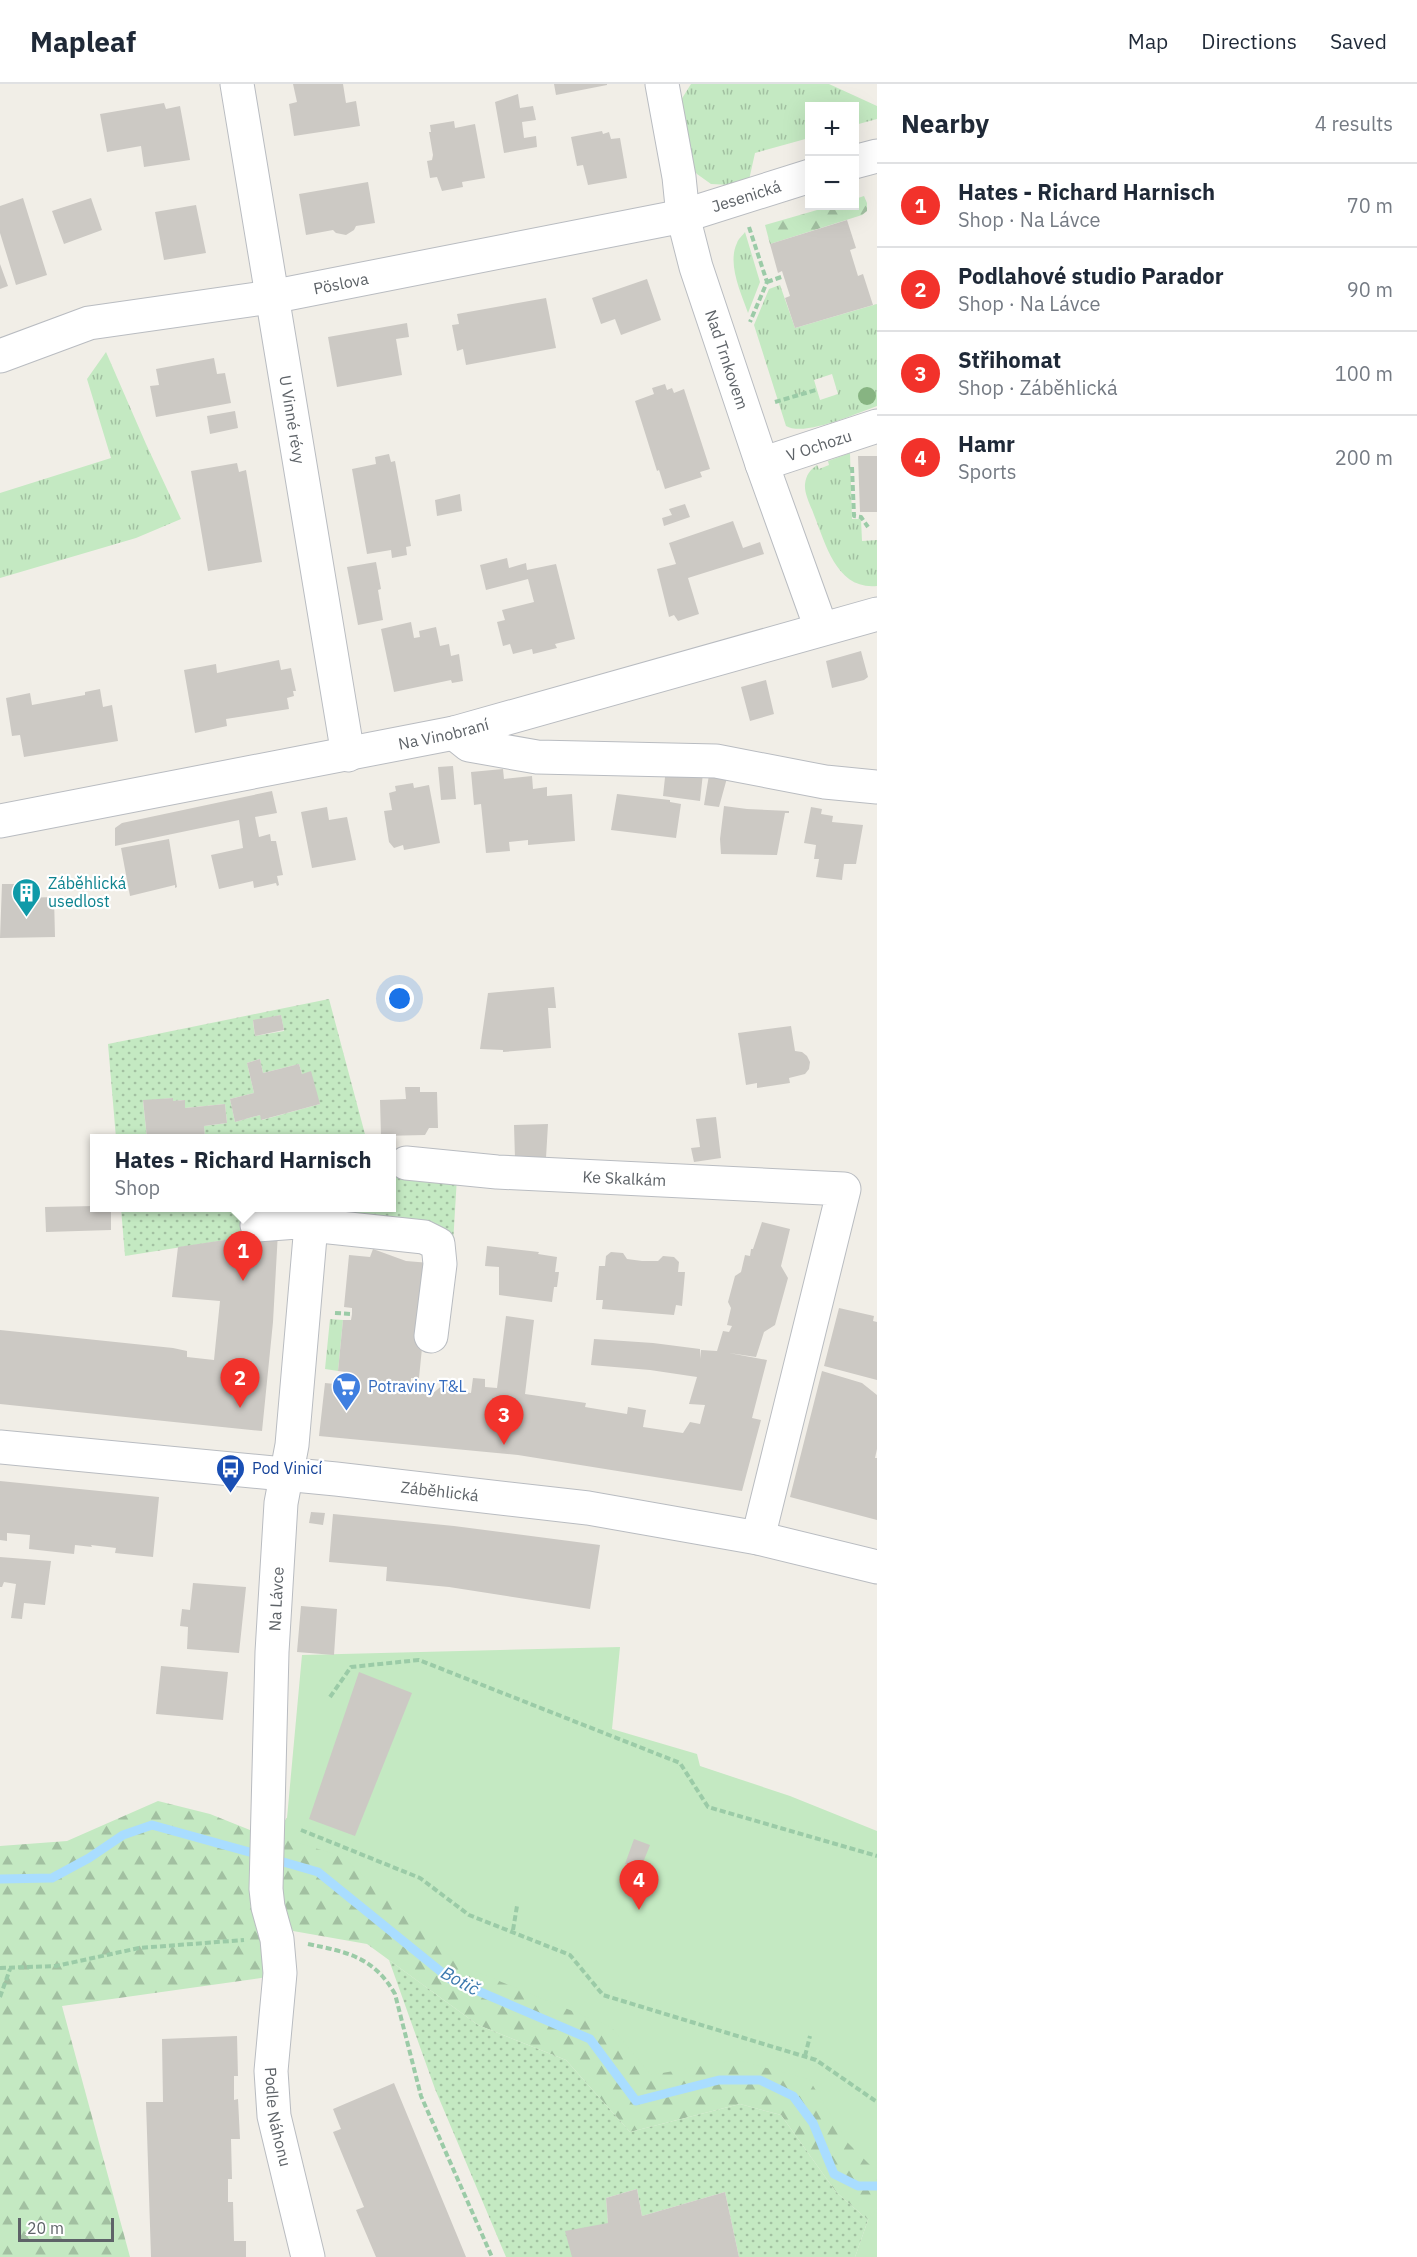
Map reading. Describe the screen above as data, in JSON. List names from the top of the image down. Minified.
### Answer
{"streets":{"street":["Jesenická","Pöslova","Nad Trnkovem","U Vinné révy","V Ochozu","Na Vinobraní","Ke Skalkám","Záběhlická","Na Lávce","Podle Náhonu"]},"crossings":[["Jesenická","Pöslova"],["Jesenická","Nad Trnkovem"],["Pöslova","Nad Trnkovem"],["Pöslova","U Vinné révy"],["Nad Trnkovem","V Ochozu"],["Nad Trnkovem","Na Vinobraní"],["U Vinné révy","Na Vinobraní"],["Ke Skalkám","Záběhlická"],["Záběhlická","Na Lávce"],["Na Lávce","Podle Náhonu"]],"water":["Botič"],"places":{"building":["Záběhlická usedlost"],"supermarket":["Potraviny T&L"],"bus stop":["Pod Vinicí"]},"scale_bar":"20 m","page":{"header":"Mapleaf","nav":["Map","Directions","Saved"],"heading":["Nearby","4 results"],"map_buttons":["+","−"],"list":[{"mark":"1","name":"Hates - Richard Harnisch","note":"Shop · Na Lávce","value":"70 m"},{"mark":"2","name":"Podlahové studio Parador","note":"Shop · Na Lávce","value":"90 m"},{"mark":"3","name":"Střihomat","note":"Shop · Záběhlická","value":"100 m"},{"mark":"4","name":"Hamr","note":"Sports","value":"200 m"}],"popup":["Hates - Richard Harnisch","Shop"],"pins":["1","2","3","4"],"scale":"20 m"}}
